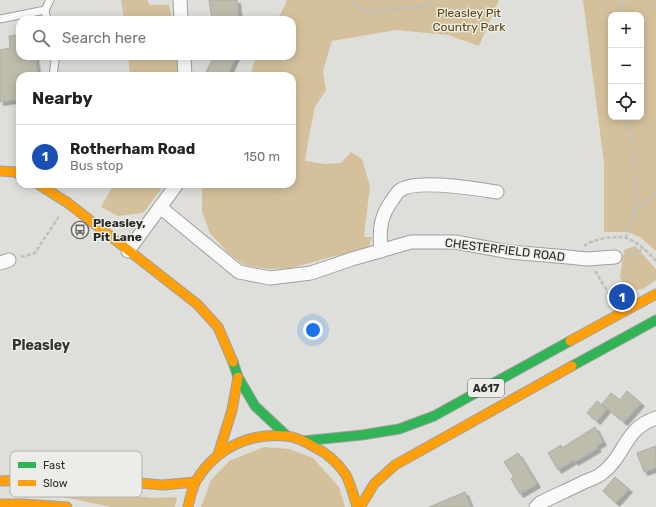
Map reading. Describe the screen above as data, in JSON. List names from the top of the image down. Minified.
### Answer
{"streets":{"main road":["A617"],"street":["CHESTERFIELD ROAD"]},"districts":["Pleasley"],"parks":["Pleasley Pit Country Park"],"places":{"bus stop":["Pleasley, Pit Lane"]},"legend":["Fast","Slow"],"page":{"map_buttons":["+","−"],"search":"Search here","heading":"Nearby","list":[{"mark":"1","name":"Rotherham Road","note":"Bus stop","value":"150 m"}],"pins":"1"}}
